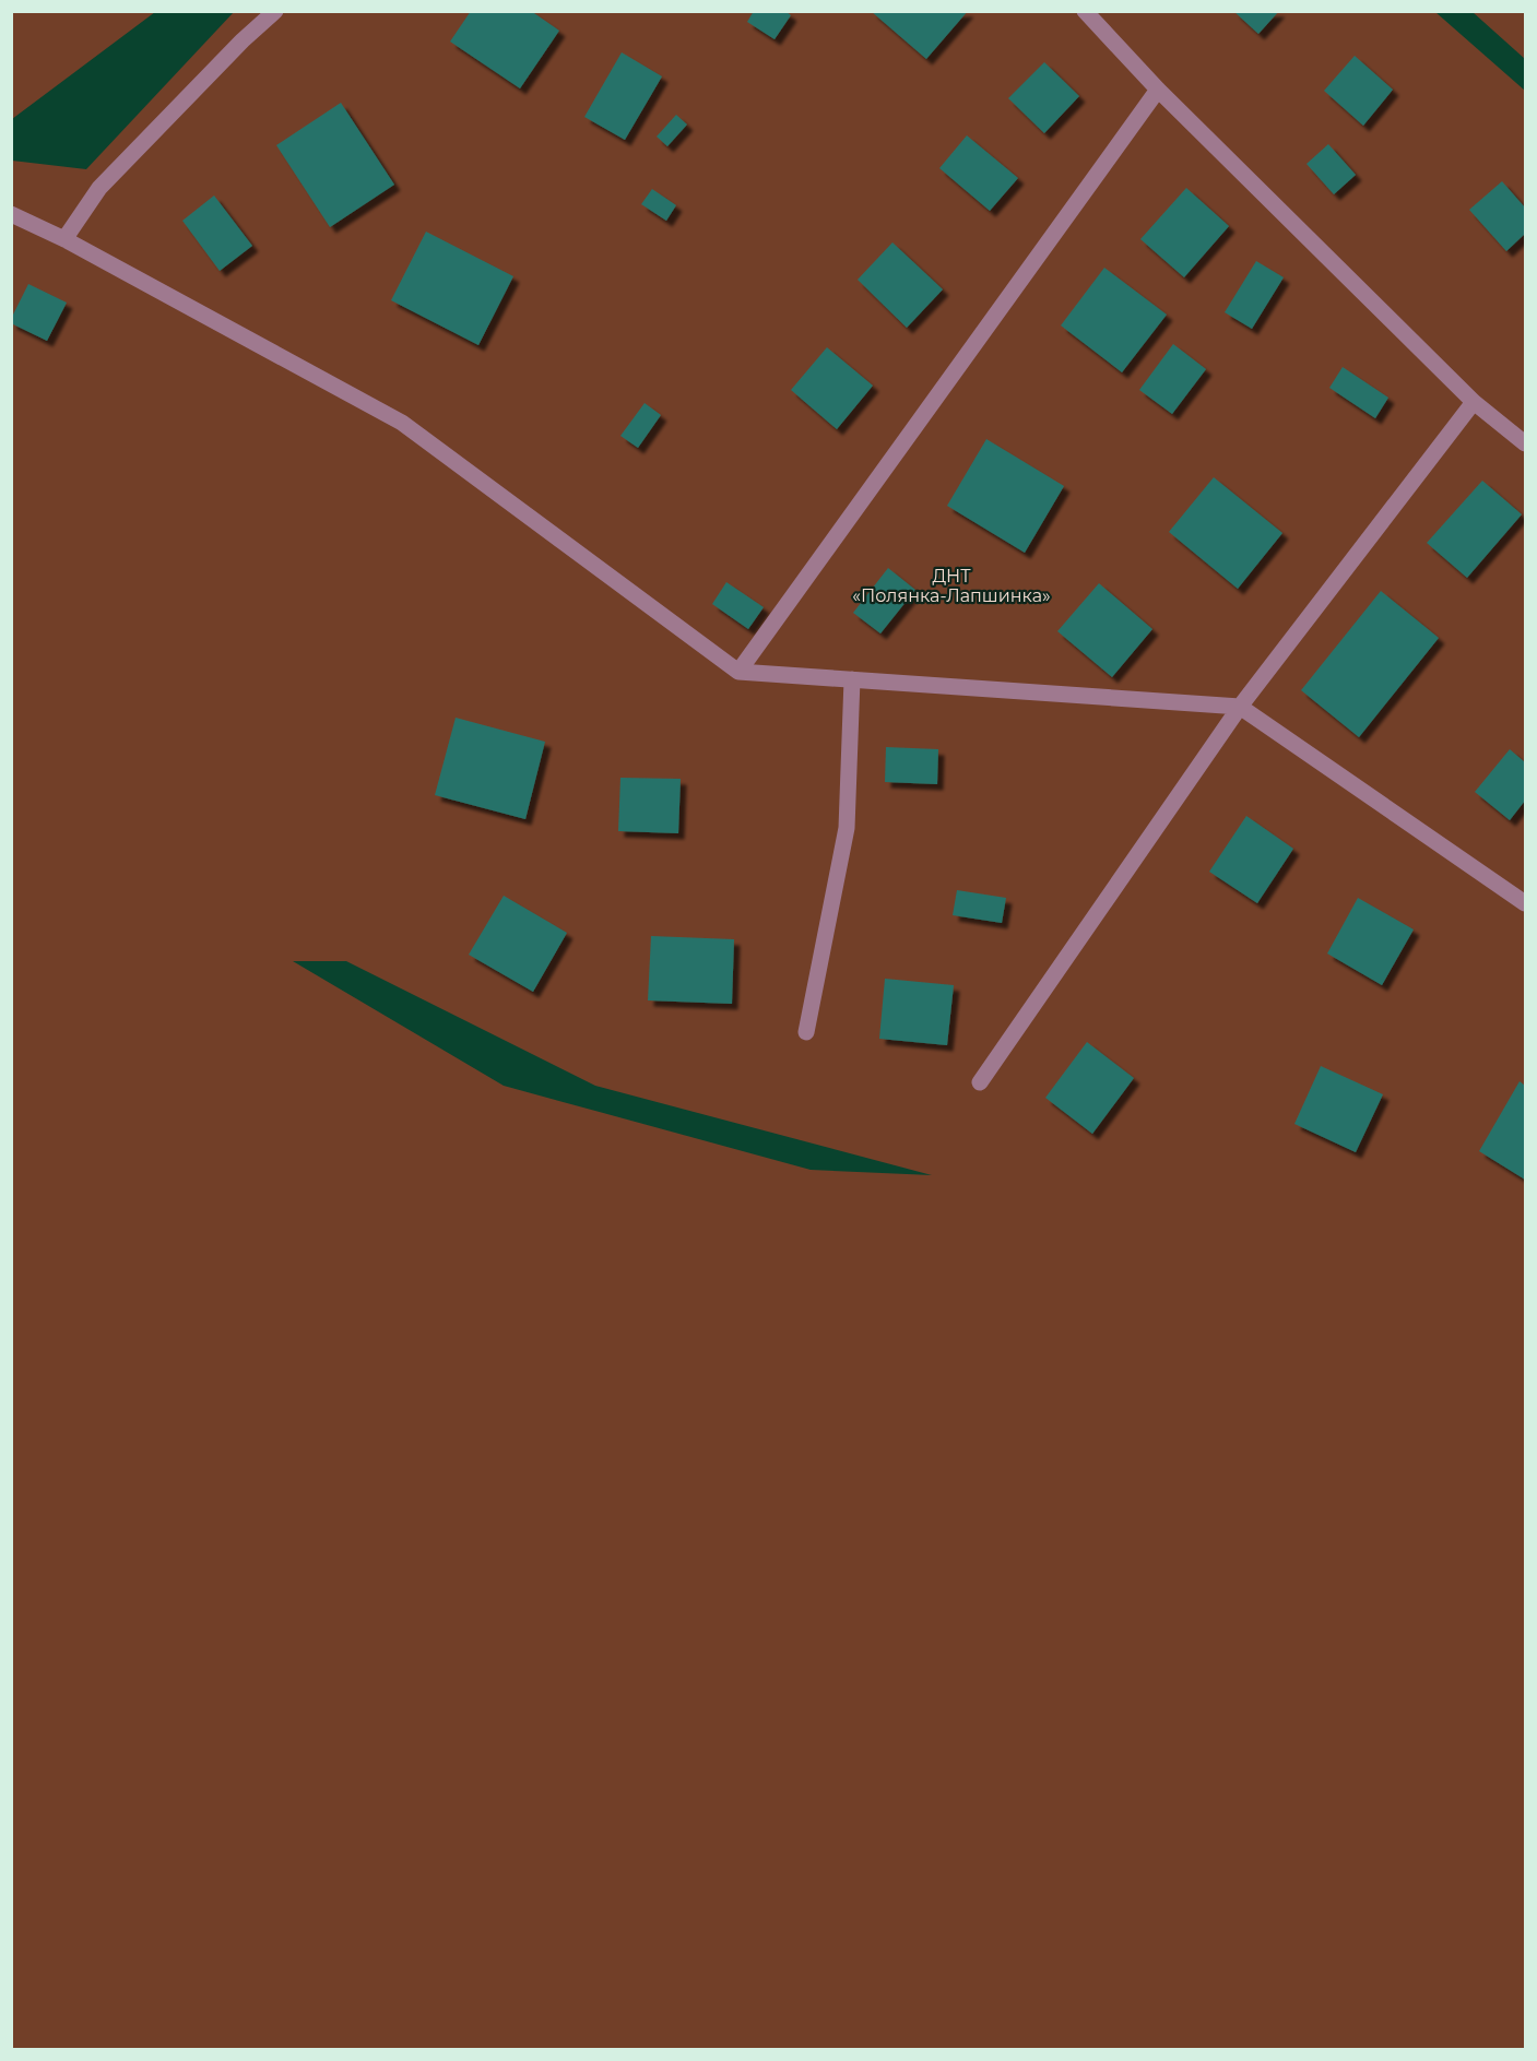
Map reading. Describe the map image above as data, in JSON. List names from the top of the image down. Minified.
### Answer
{"parks":["ДНТ «Полянка-Лапшинка»"]}
